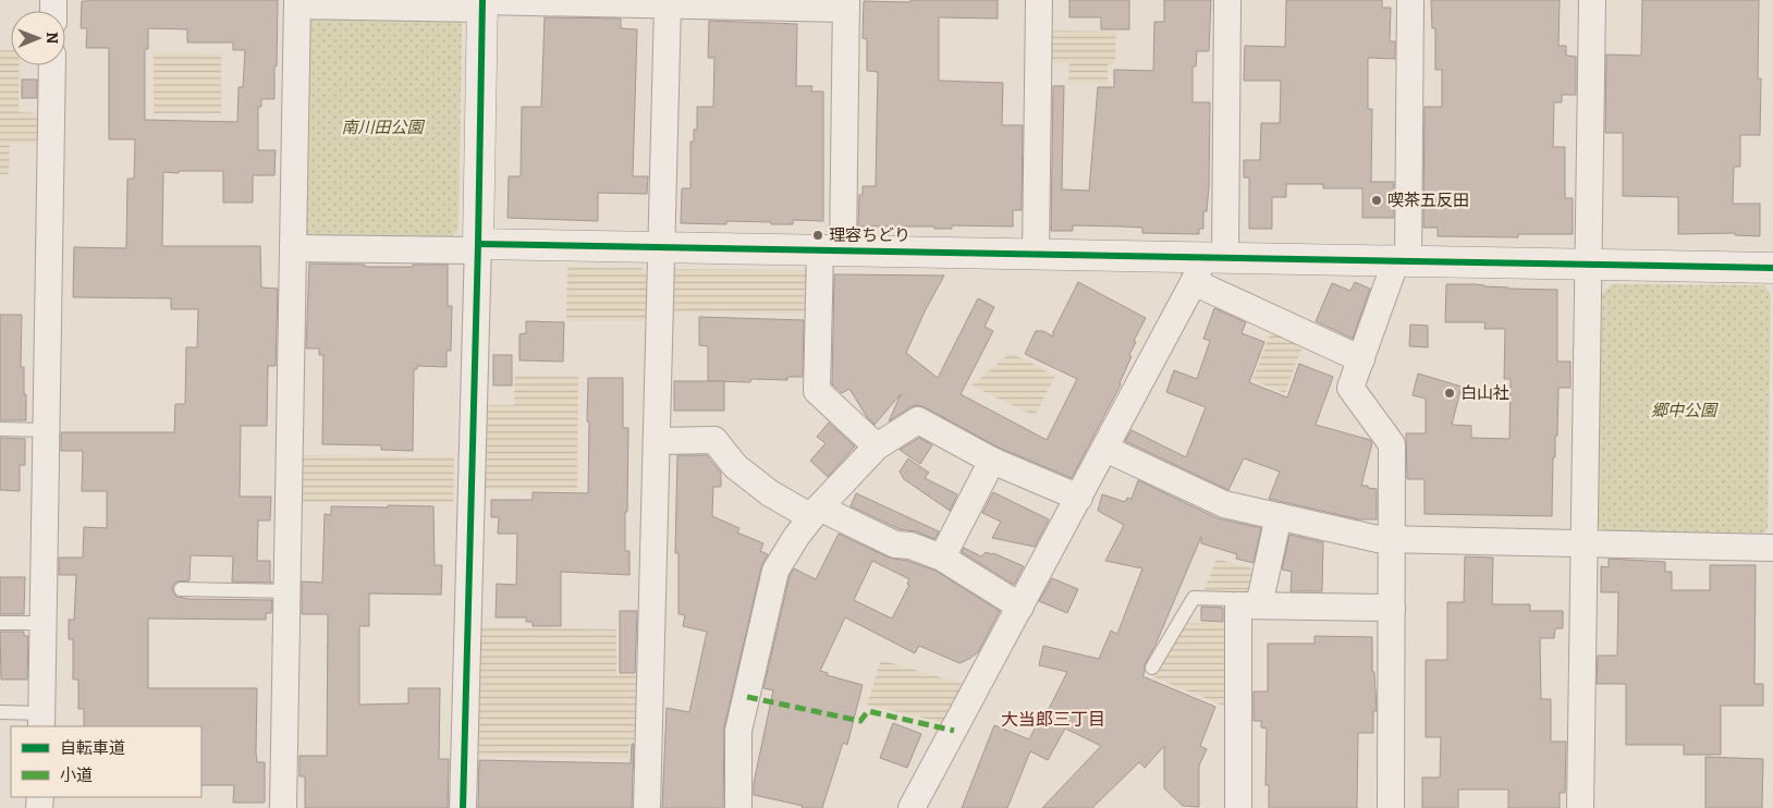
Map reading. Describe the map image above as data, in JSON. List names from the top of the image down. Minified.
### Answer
{"districts":["大当郎三丁目"],"parks":["南川田公園","郷中公園"],"places":["喫茶五反田","理容ちどり","白山社"],"legend":["自転車道","小道"],"north":"right"}
